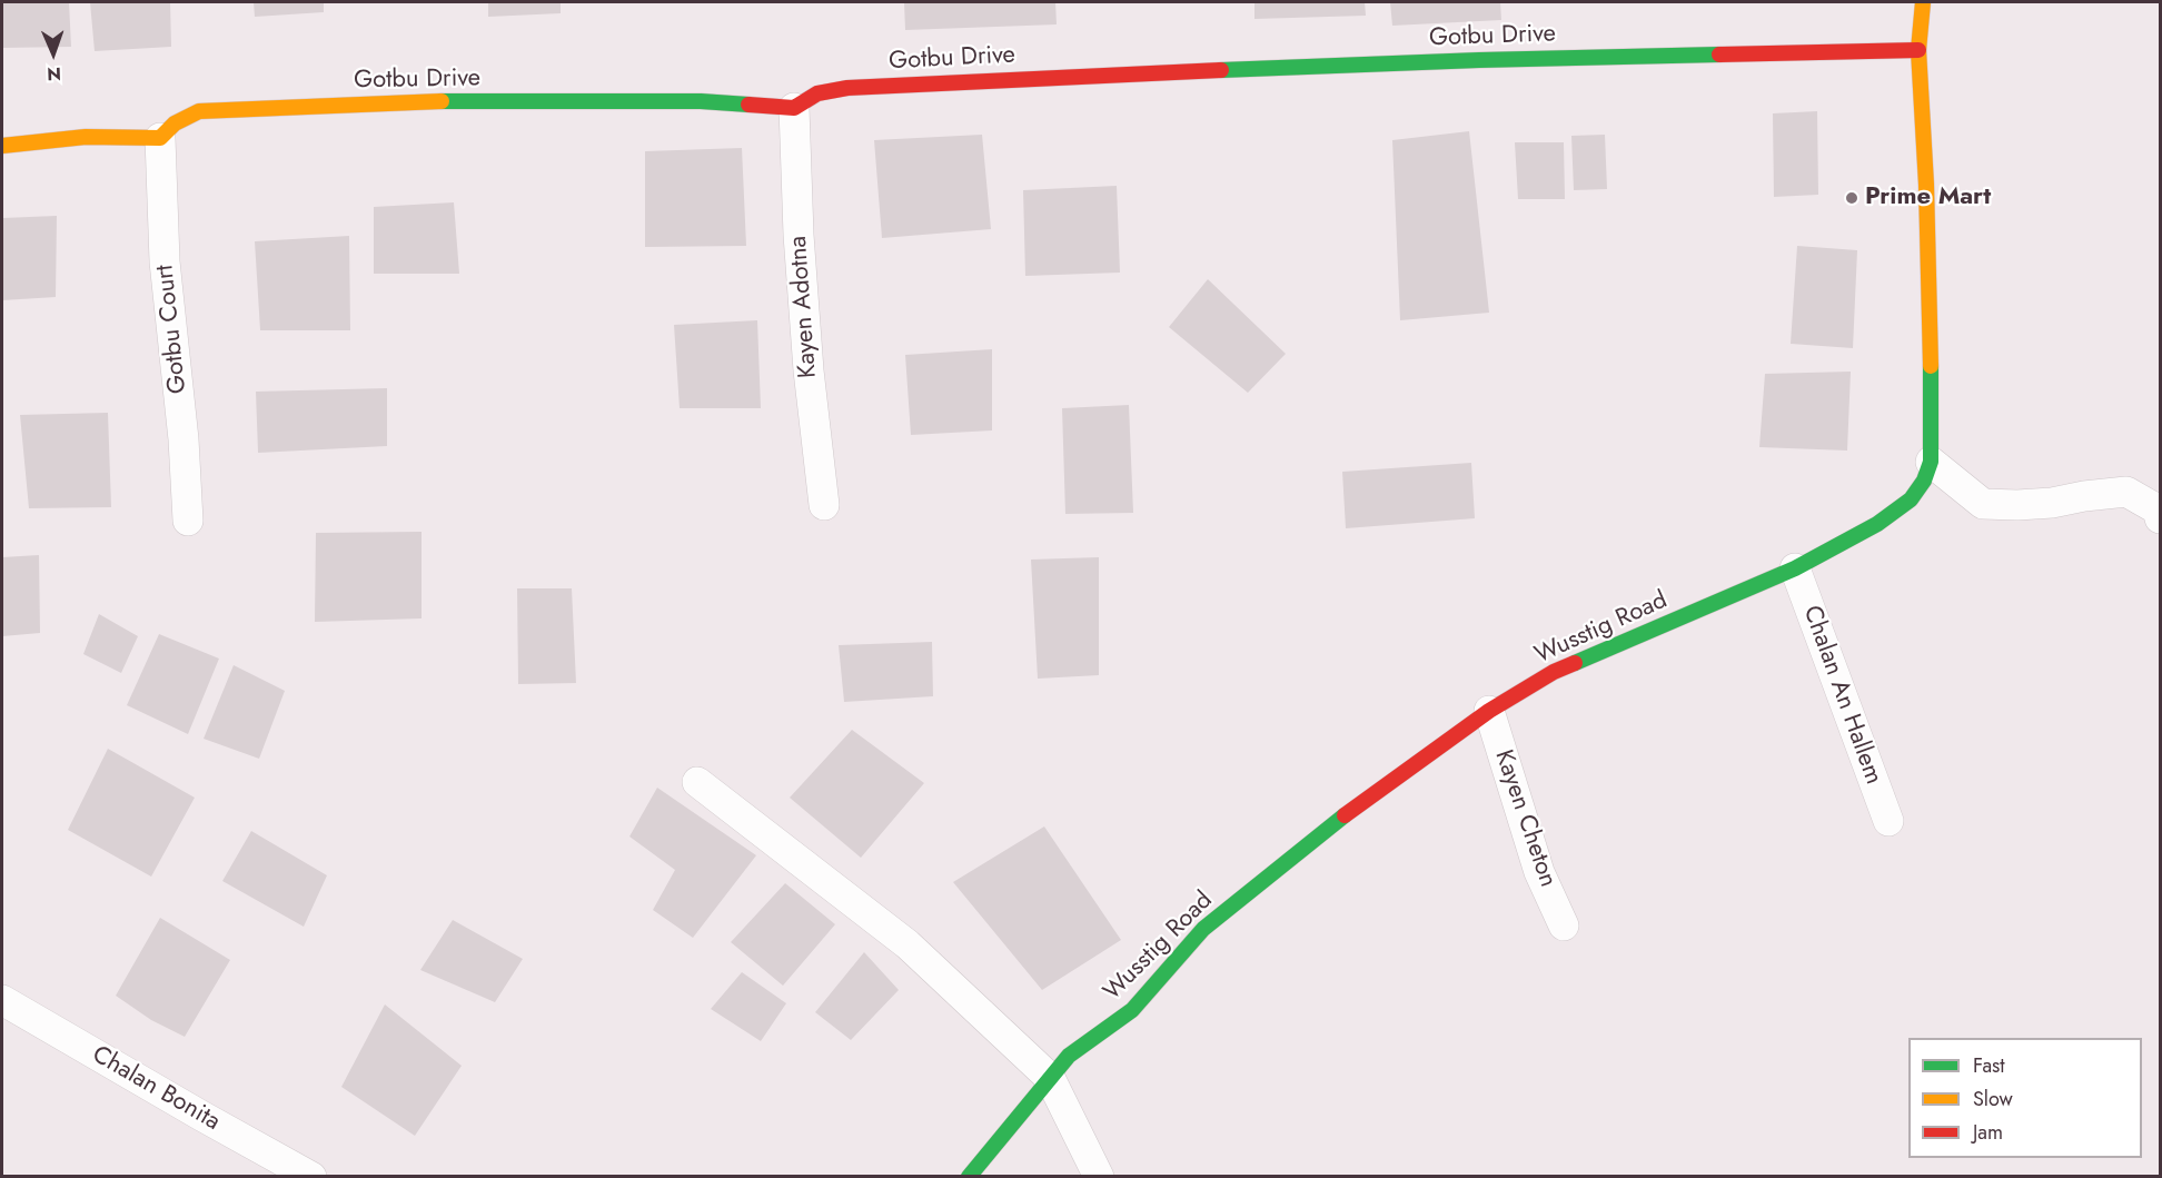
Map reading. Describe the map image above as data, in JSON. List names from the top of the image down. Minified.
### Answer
{"streets":{"street":["Gotbu Drive","Kayen Adotna","Gotbu Court","Wusstig Road","Chalan An Hallem","Kayen Cheton","Chalan Bonita"]},"crossings":[["Gotbu Drive","Kayen Adotna"],["Gotbu Drive","Gotbu Court"],["Gotbu Drive","Wusstig Road"],["Wusstig Road","Chalan An Hallem"],["Wusstig Road","Kayen Cheton"]],"places":["Prime Mart"],"legend":["Fast","Slow","Jam"],"north":"bottom"}
